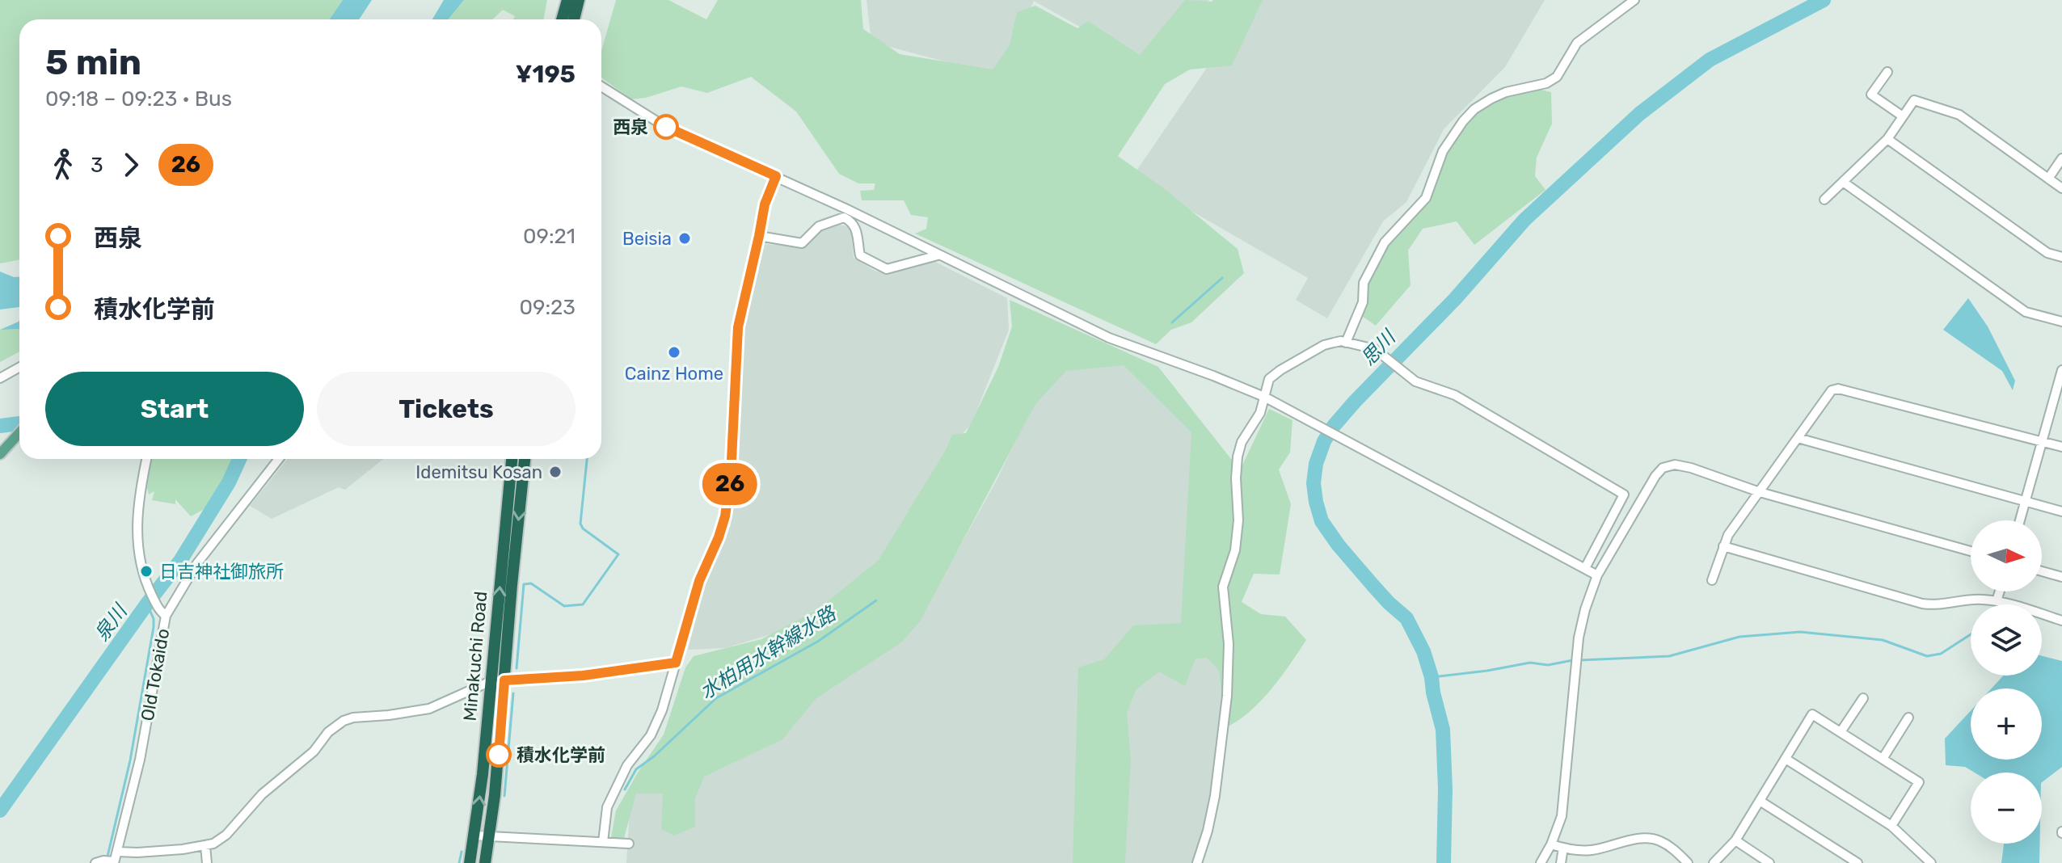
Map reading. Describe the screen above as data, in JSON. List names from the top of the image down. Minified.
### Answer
{"streets":{"highway":["Minakuchi Road"],"street":["Old Tokaido"]},"water":["思川","泉川","水柏用水幹線水路"],"places":["西泉","Beisia","Cainz Home","Idemitsu Kosan","日吉神社御旅所","積水化学前"],"lines":["bus line 26"],"north":"right","page":{"on_map":"26","heading":["5 min","09:18 – 09:23 · Bus","¥195"],"legs":["3","26"],"list":[{"name":"西泉","value":"09:21"},{"name":"積水化学前","value":"09:23"}],"buttons":["Start","Tickets"],"map_buttons":["+","−"]}}
